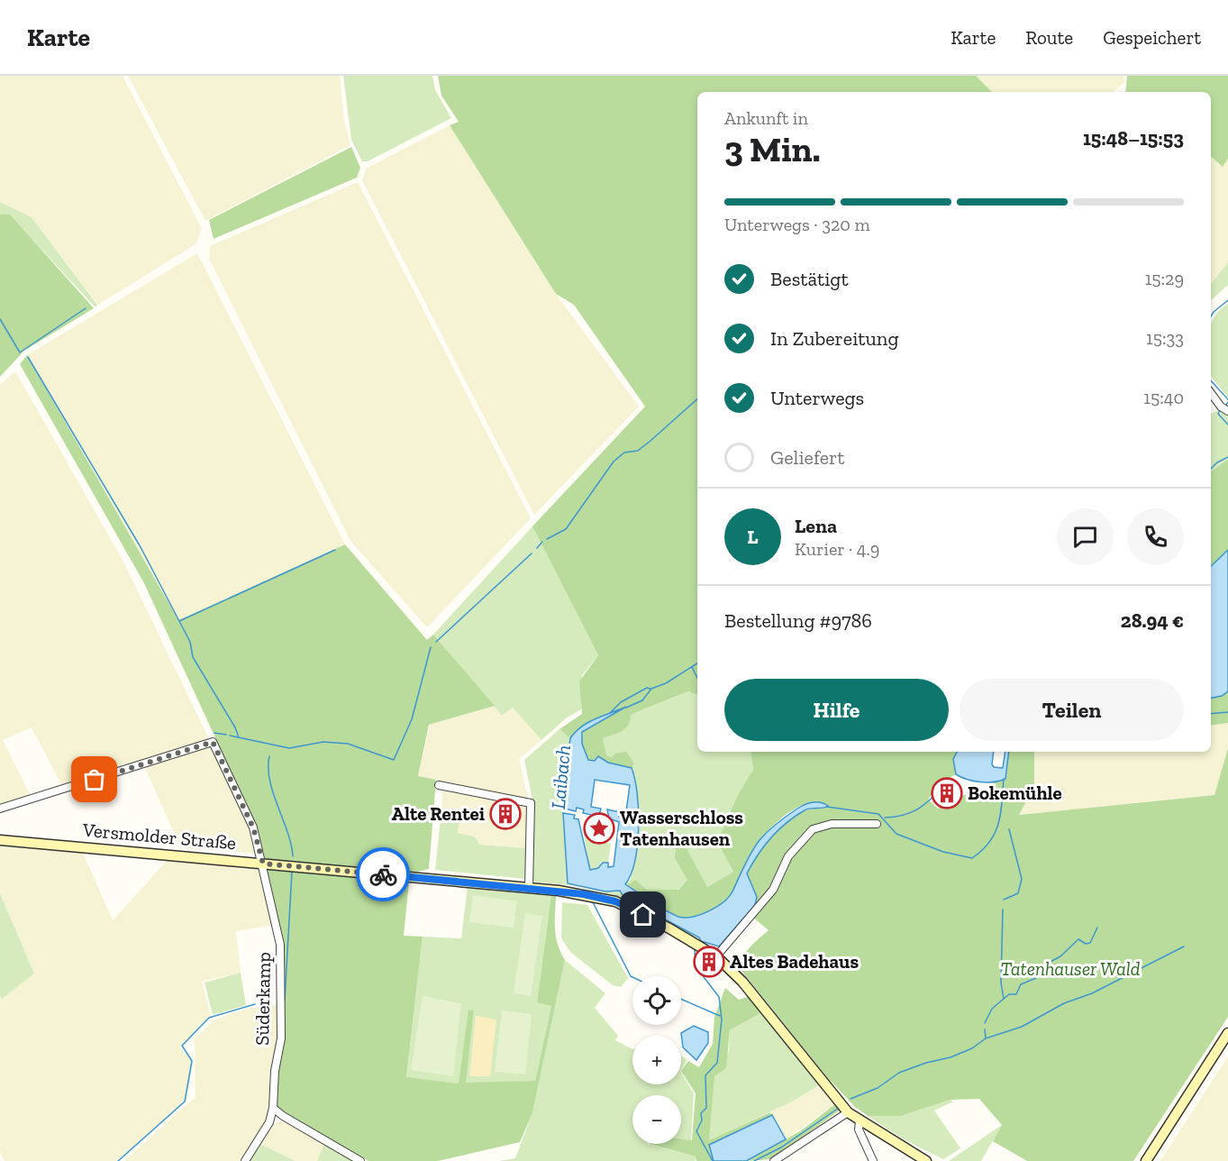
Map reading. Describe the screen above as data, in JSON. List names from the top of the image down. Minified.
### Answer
{"streets":{"main road":["Versmolder Straße"],"street":["Süderkamp"]},"crossings":[["Versmolder Straße","Süderkamp"]],"water":["Laibach"],"parks":["Tatenhauser Wald"],"places":{"building":["Bokemühle","Alte Rentei","Altes Badehaus"],"place":["Wasserschloss Tatenhausen"]},"page":{"header":"Karte","nav":["Karte","Route","Gespeichert"],"heading":["3 Min.","Ankunft in","15:48–15:53"],"panel":["Lena","Kurier · 4.9","Bestellung #9786","28.94 €"],"bar":"Unterwegs · 320 m","list":[["Bestätigt","15:29"],["In Zubereitung","15:33"],["Unterwegs","15:40"],"Geliefert"],"round":"L","buttons":["Hilfe","Teilen"],"map_buttons":["+","−"]}}
